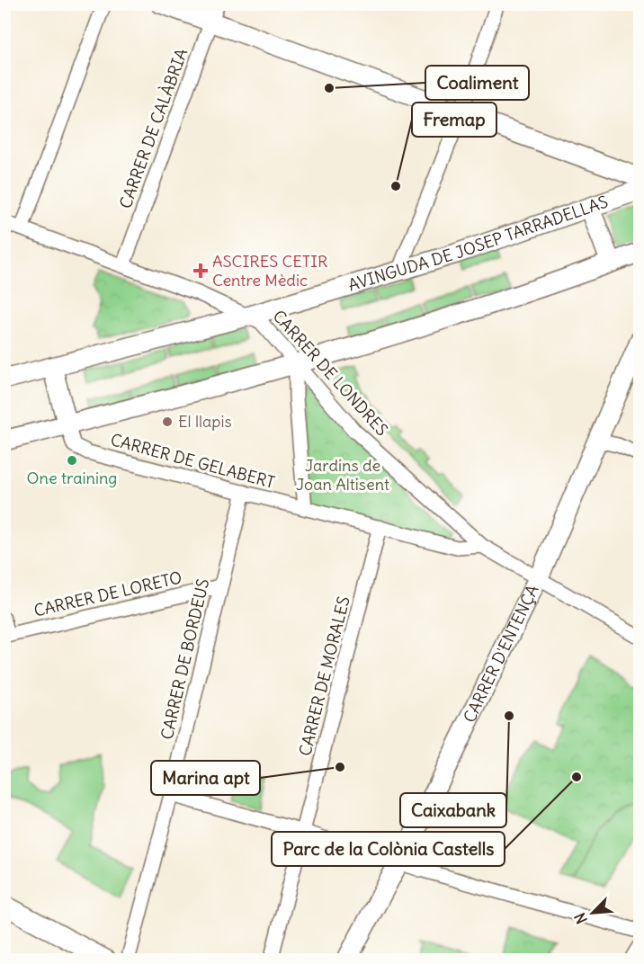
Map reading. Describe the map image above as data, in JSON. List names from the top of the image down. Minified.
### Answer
{"streets":{"main road":["AVINGUDA DE JOSEP TARRADELLAS","CARRER D'ENTENÇA"],"street":["CARRER DE CALÀBRIA","CARRER DE LONDRES","CARRER DE GELABERT","CARRER DE LORETO","CARRER DE BORDEUS","CARRER DE MORALES"]},"crossings":[["CARRER DE CALÀBRIA","CARRER DE LONDRES"],["AVINGUDA DE JOSEP TARRADELLAS","CARRER DE LONDRES"],["CARRER DE LONDRES","CARRER DE GELABERT"],["CARRER DE LONDRES","CARRER D'ENTENÇA"],["CARRER DE GELABERT","CARRER DE BORDEUS"],["CARRER DE GELABERT","CARRER DE MORALES"],["CARRER DE LORETO","CARRER DE BORDEUS"]],"parks":["Jardins de Joan Altisent"],"places":{"other":["Coaliment","Fremap","El llapis","One training","Caixabank","Marina apt","Parc de la Colònia Castells"],"health":["ASCIRES CETIR Centre Mèdic"]},"north":"bottom left"}
